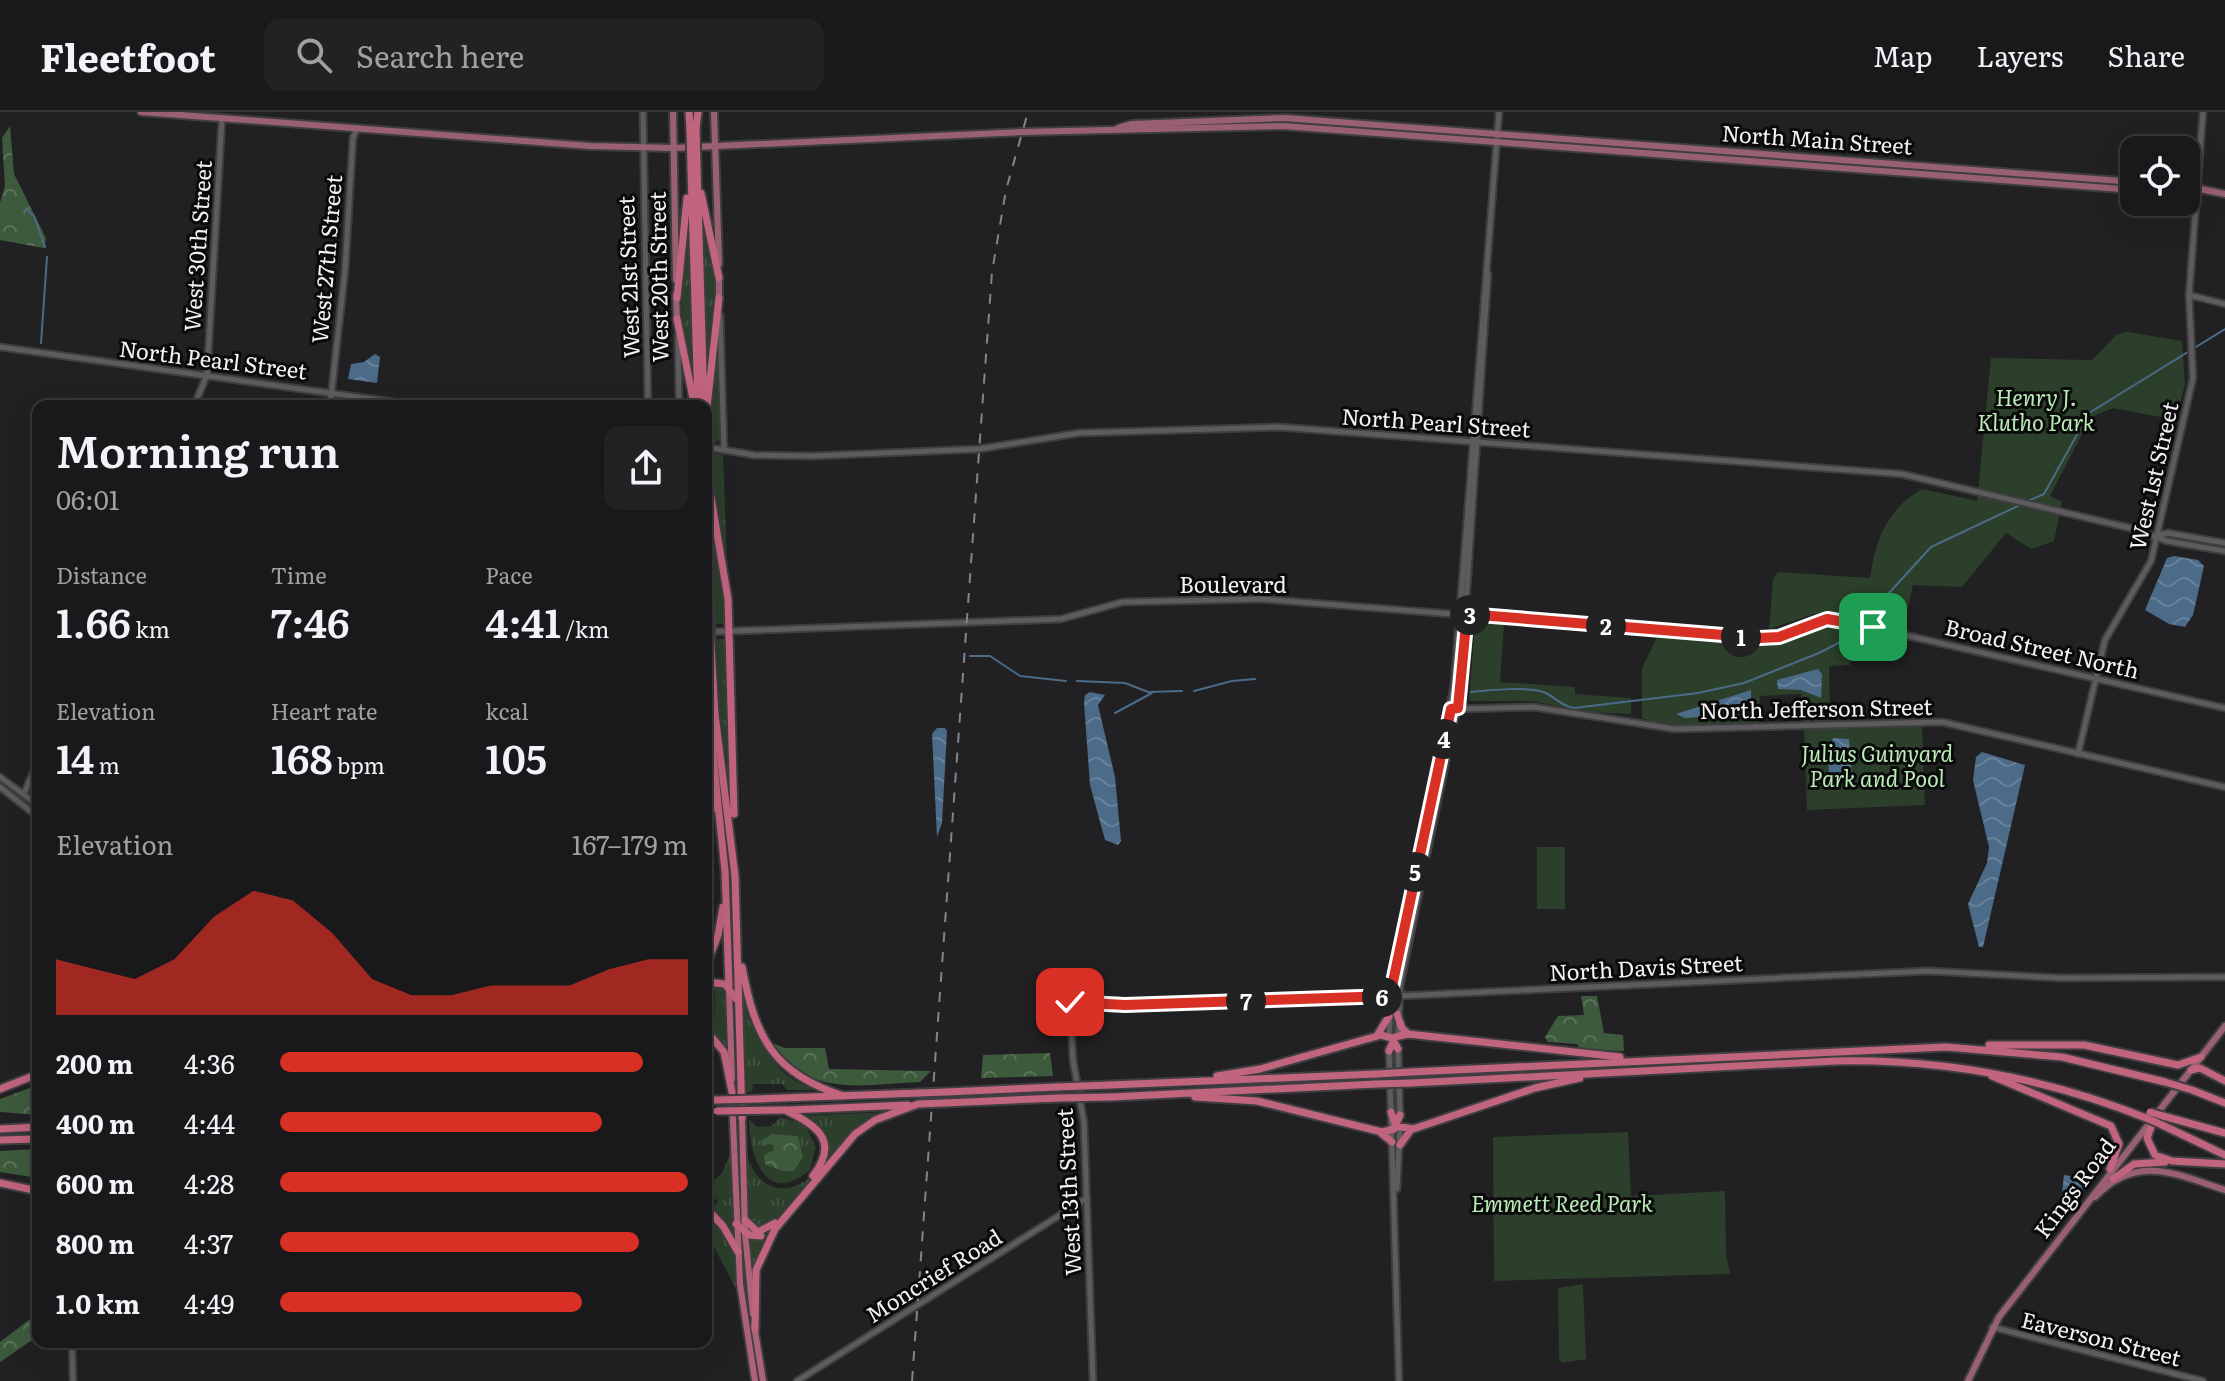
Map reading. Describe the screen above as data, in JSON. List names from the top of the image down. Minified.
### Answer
{"streets":{"main road":["North Main Street","West 20th Street","Kings Road"],"street":["West 30th Street","West 27th Street","West 21st Street","North Pearl Street","West 1st Street","Boulevard","Broad Street North","North Jefferson Street","North Davis Street","West 13th Street","Moncrief Road","Eaverson Street"]},"crossings":[["North Main Street","West 30th Street"],["North Main Street","West 27th Street"],["North Main Street","West 21st Street"],["North Main Street","West 20th Street"],["West 30th Street","North Pearl Street"],["West 27th Street","North Pearl Street"],["North Pearl Street","West 1st Street"],["West 1st Street","Broad Street North"],["West 1st Street","North Jefferson Street"],["Boulevard","Broad Street North"],["North Davis Street","West 13th Street"],["Kings Road","Eaverson Street"],["West 13th Street","Moncrief Road"]],"parks":["Henry J. Klutho Park","Julius Guinyard Park and Pool","Emmett Reed Park"],"page":{"header":"Fleetfoot","search":"Search here","nav":["Map","Layers","Share"],"heading":["Morning run","06:01"],"stats":[["Distance","1.66 km"],["Time","7:46"],["Pace","4:41 /km"],["Elevation","14 m"],["Heart rate","168 bpm"],["kcal","105"]],"pins":["3","2","1","4","5","6","7"],"chart":["Elevation","167–179 m"],"list":[{"name":"200 m","note":"4:36"},{"name":"400 m","note":"4:44"},{"name":"600 m","note":"4:28"},{"name":"800 m","note":"4:37"},{"name":"1.0 km","note":"4:49"}]}}
